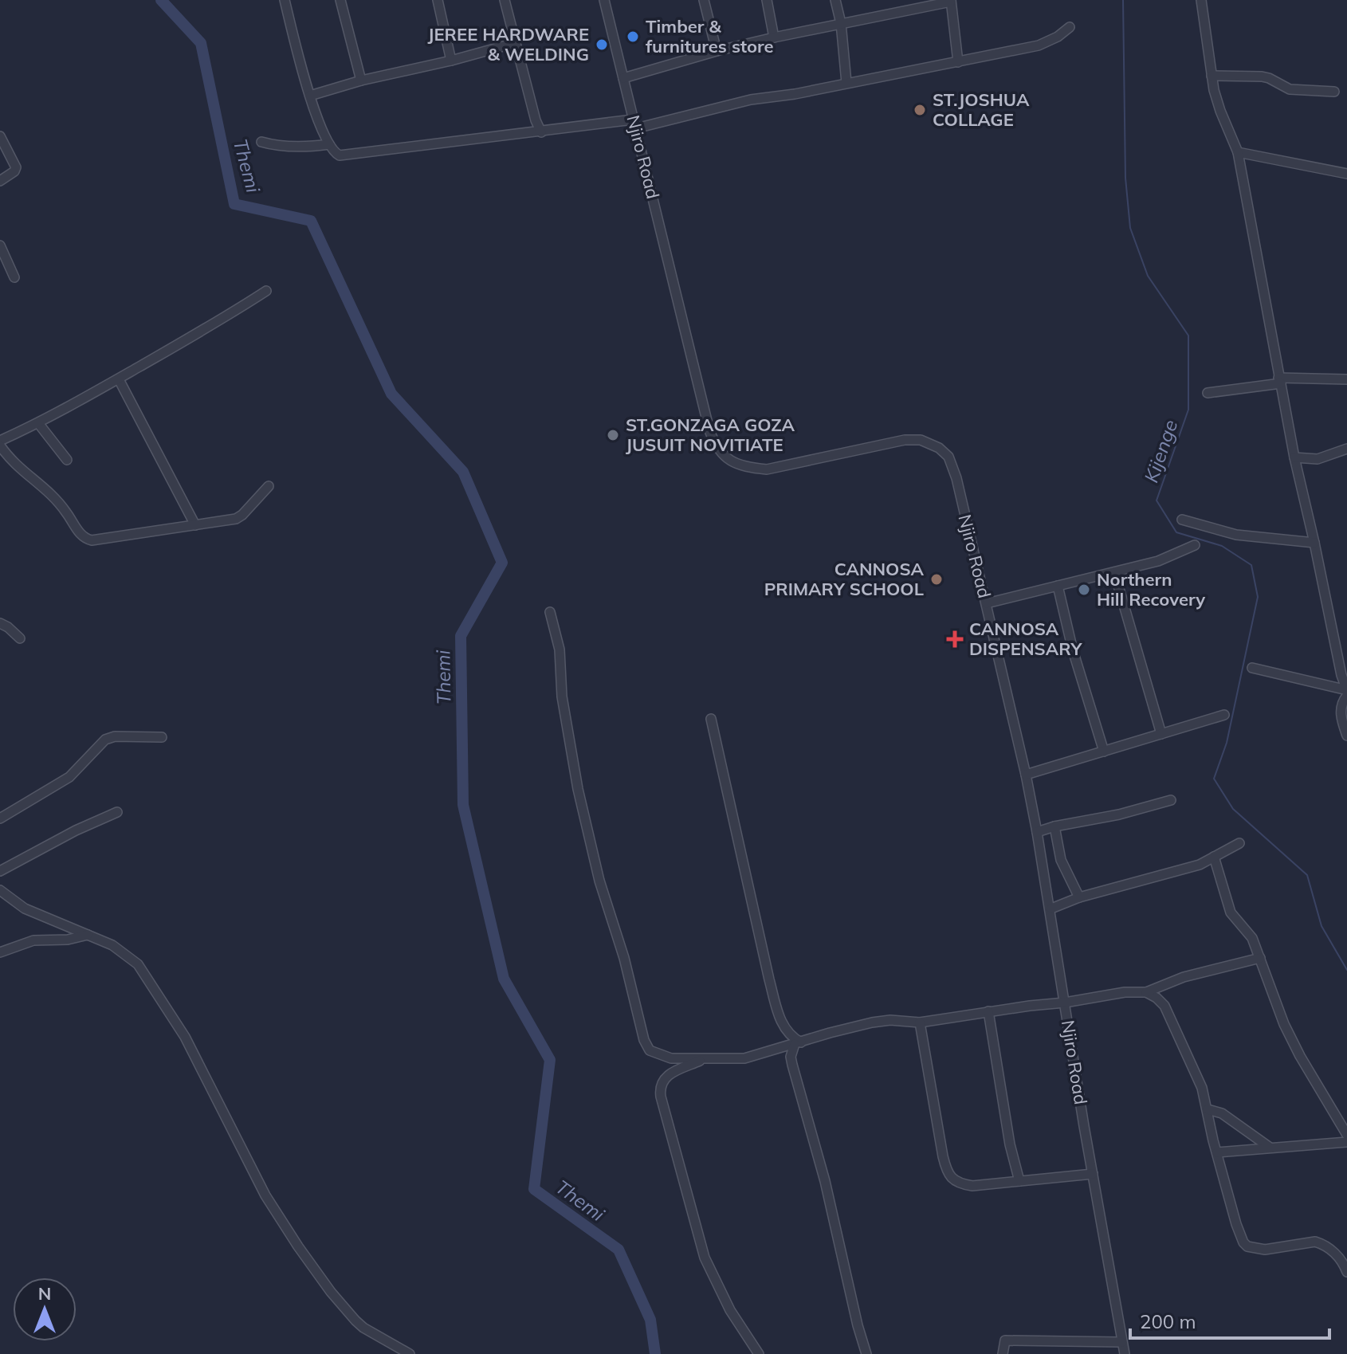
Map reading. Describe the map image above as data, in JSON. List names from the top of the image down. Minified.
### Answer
{"streets":{"street":["Njiro Road"]},"water":["Themi","Kijenge"],"places":{"other":["Timber & furnitures store","JEREE HARDWARE & WELDING","ST.JOSHUA COLLAGE","ST.GONZAGA GOZA JUSUIT NOVITIATE","CANNOSA PRIMARY SCHOOL","Northern Hill Recovery"],"health":["CANNOSA DISPENSARY"]},"scale_bar":"200 m","north":"top"}
